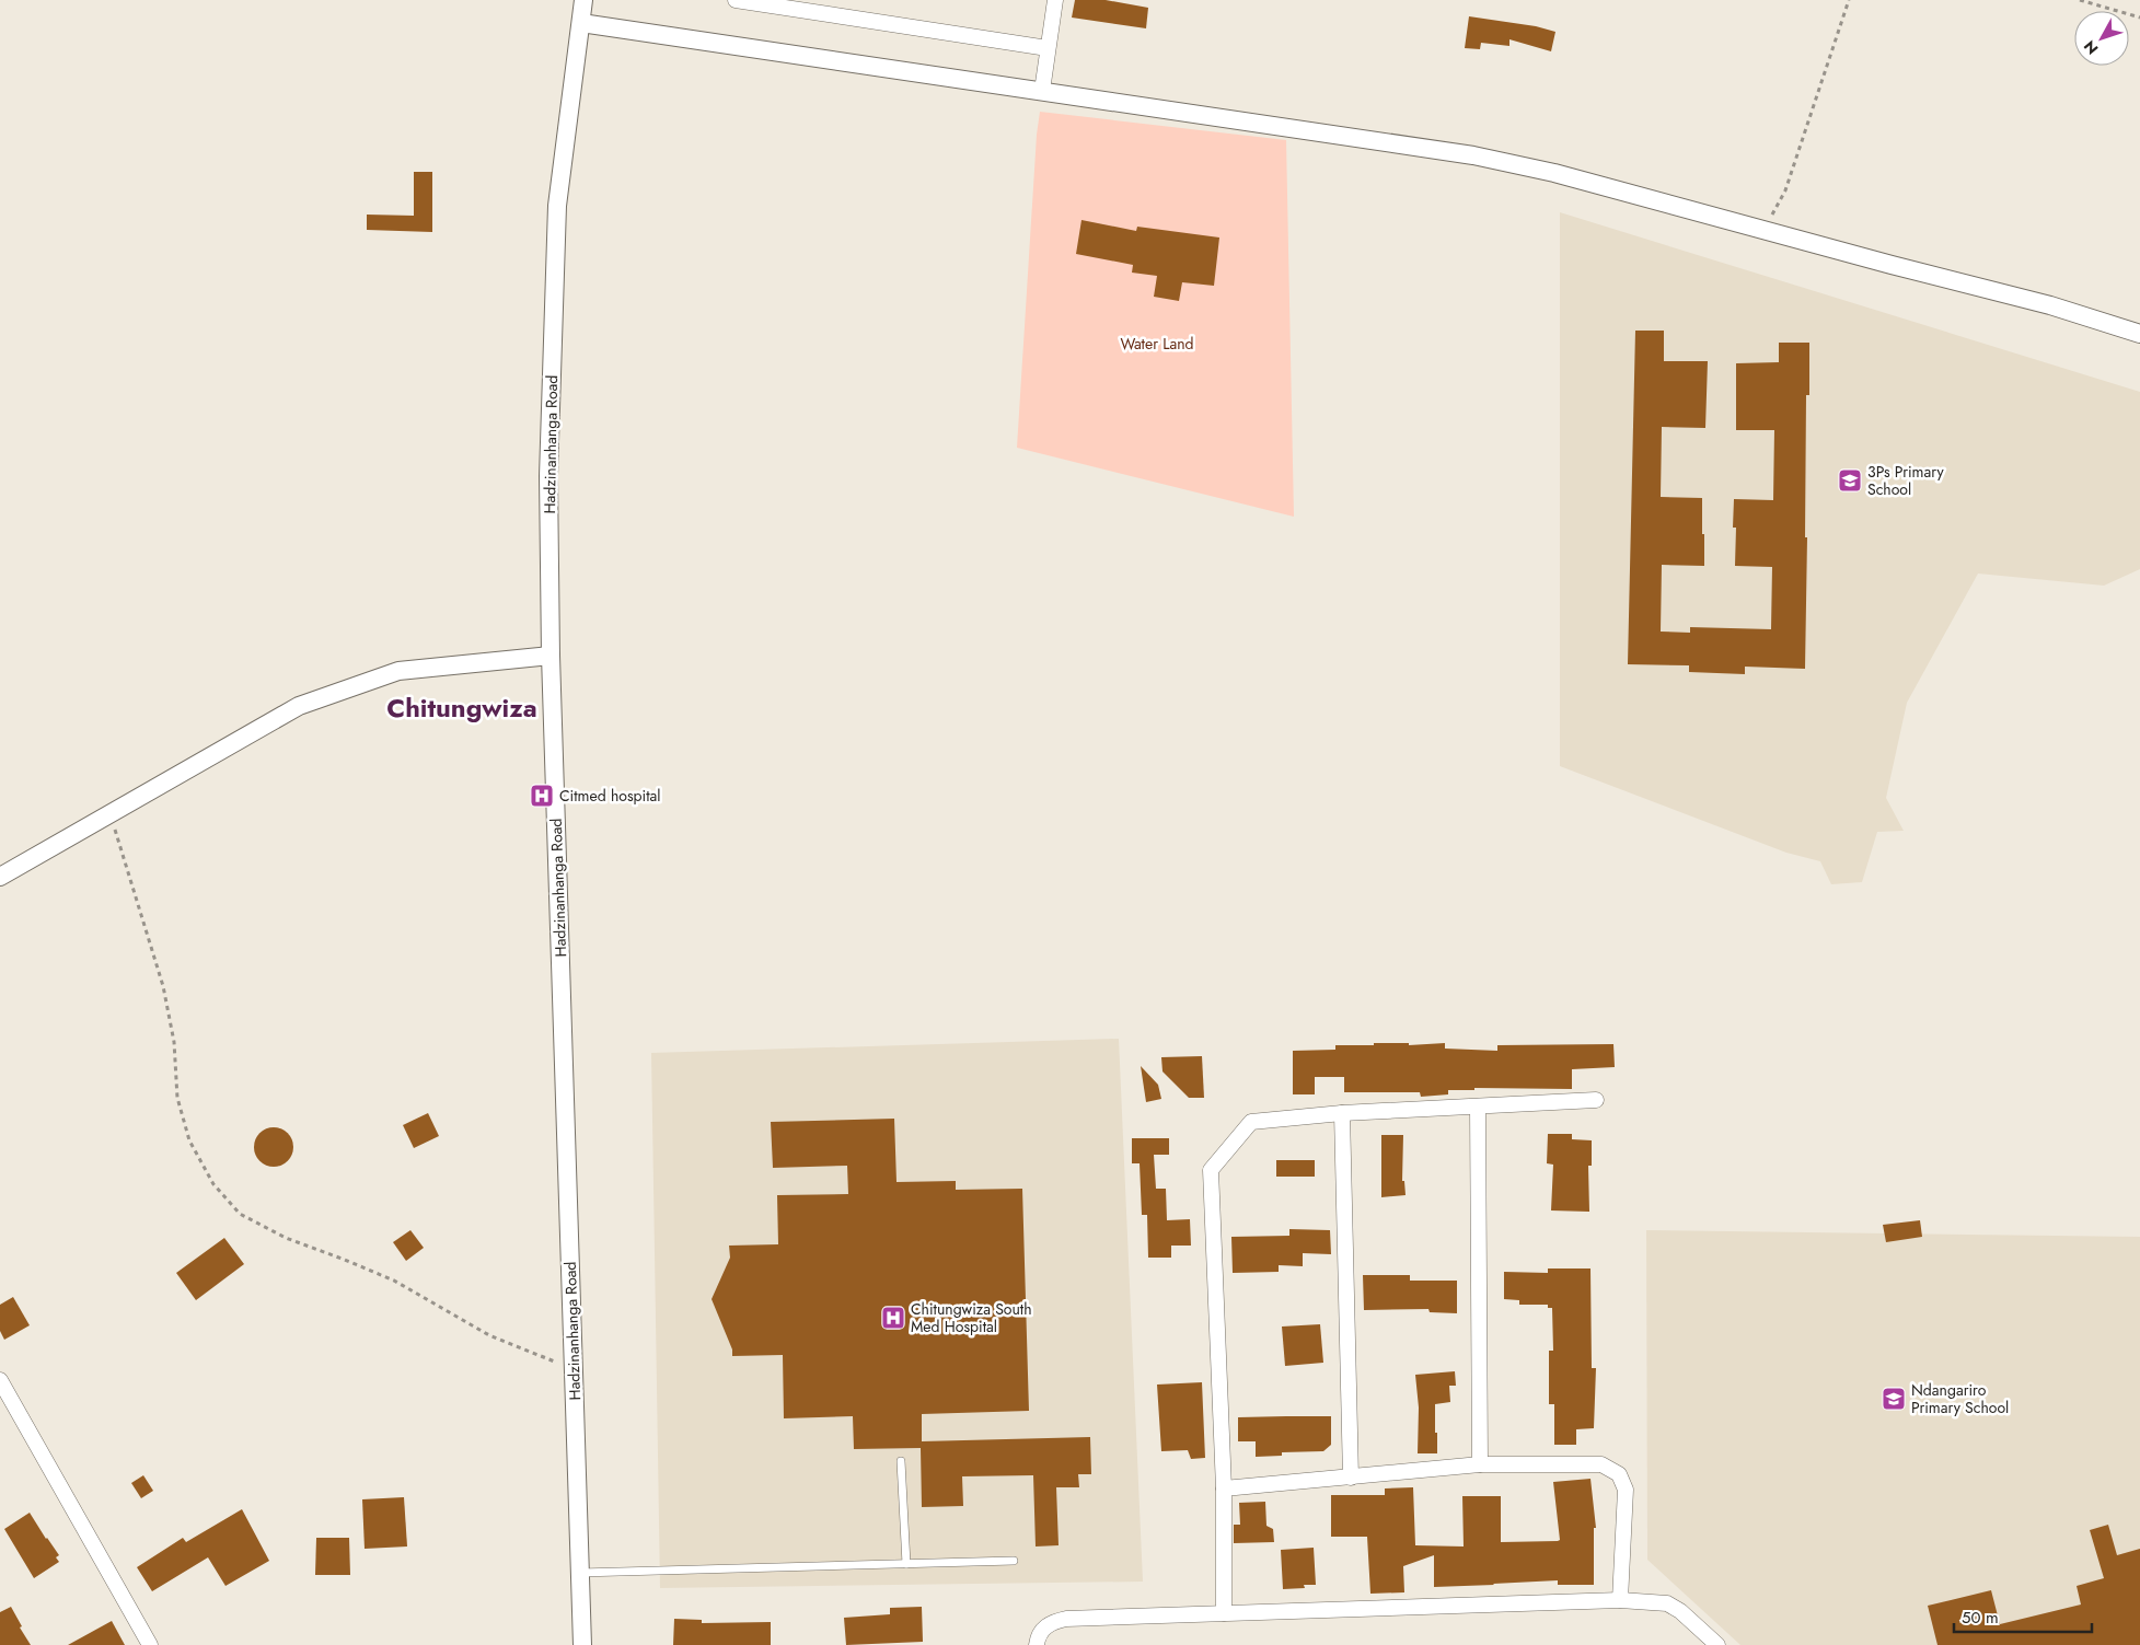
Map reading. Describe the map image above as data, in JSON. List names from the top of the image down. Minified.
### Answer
{"streets":{"street":["Hadzinanhanga Road"]},"districts":["Chitungwiza"],"parks":["Water Land"],"places":{"school or university":["3Ps Primary School","Ndangariro Primary School"],"hospital":["Citmed hospital","Chitungwiza South Med Hospital"]},"scale_bar":"50 m","north":"bottom left"}
